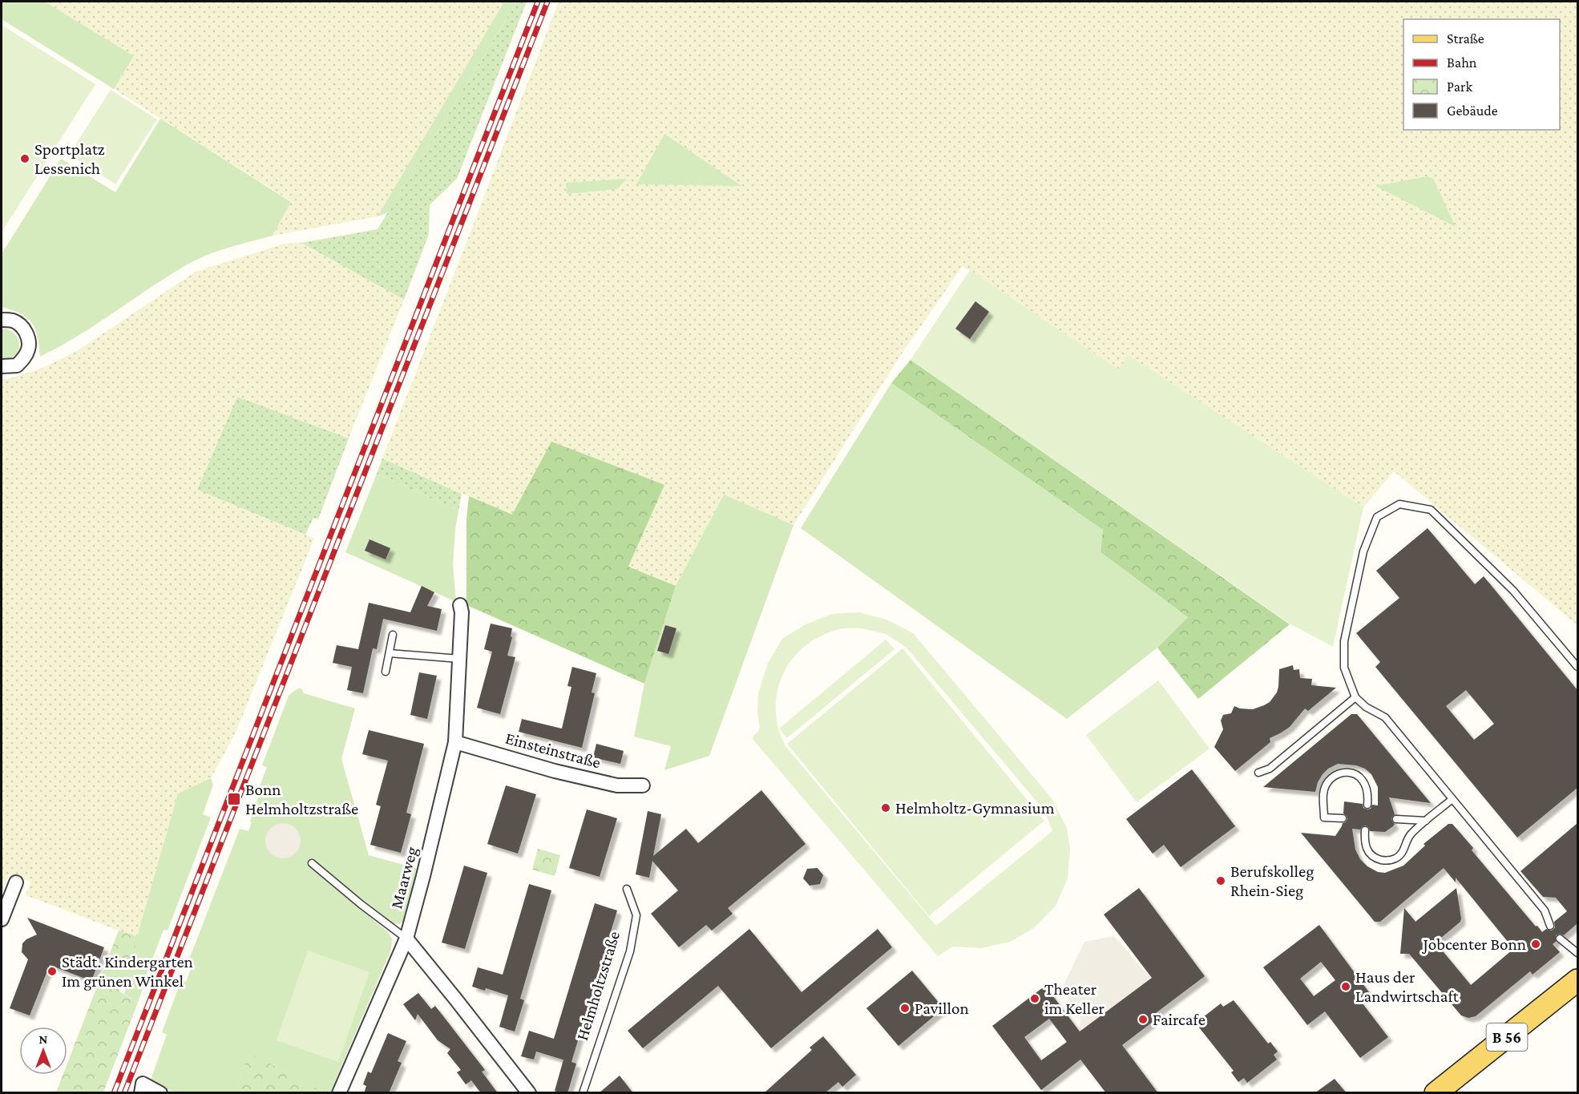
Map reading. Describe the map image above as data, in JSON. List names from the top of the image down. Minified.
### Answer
{"streets":{"main road":["B 56"],"street":["Einsteinstraße","Maarweg"],"lane":["Helmholtzstraße"]},"crossings":[["Einsteinstraße","Maarweg"]],"places":{"other":["Sportplatz Lessenich","Helmholtz-Gymnasium","Berufskolleg Rhein-Sieg","Jobcenter Bonn","Städt. Kindergarten Im grünen Winkel","Haus der Landwirtschaft","Theater im Keller","Pavillon","Faircafe"],"transit":["Bonn Helmholtzstraße"]},"legend":["Straße","Bahn","Park","Gebäude"],"north":"top"}
